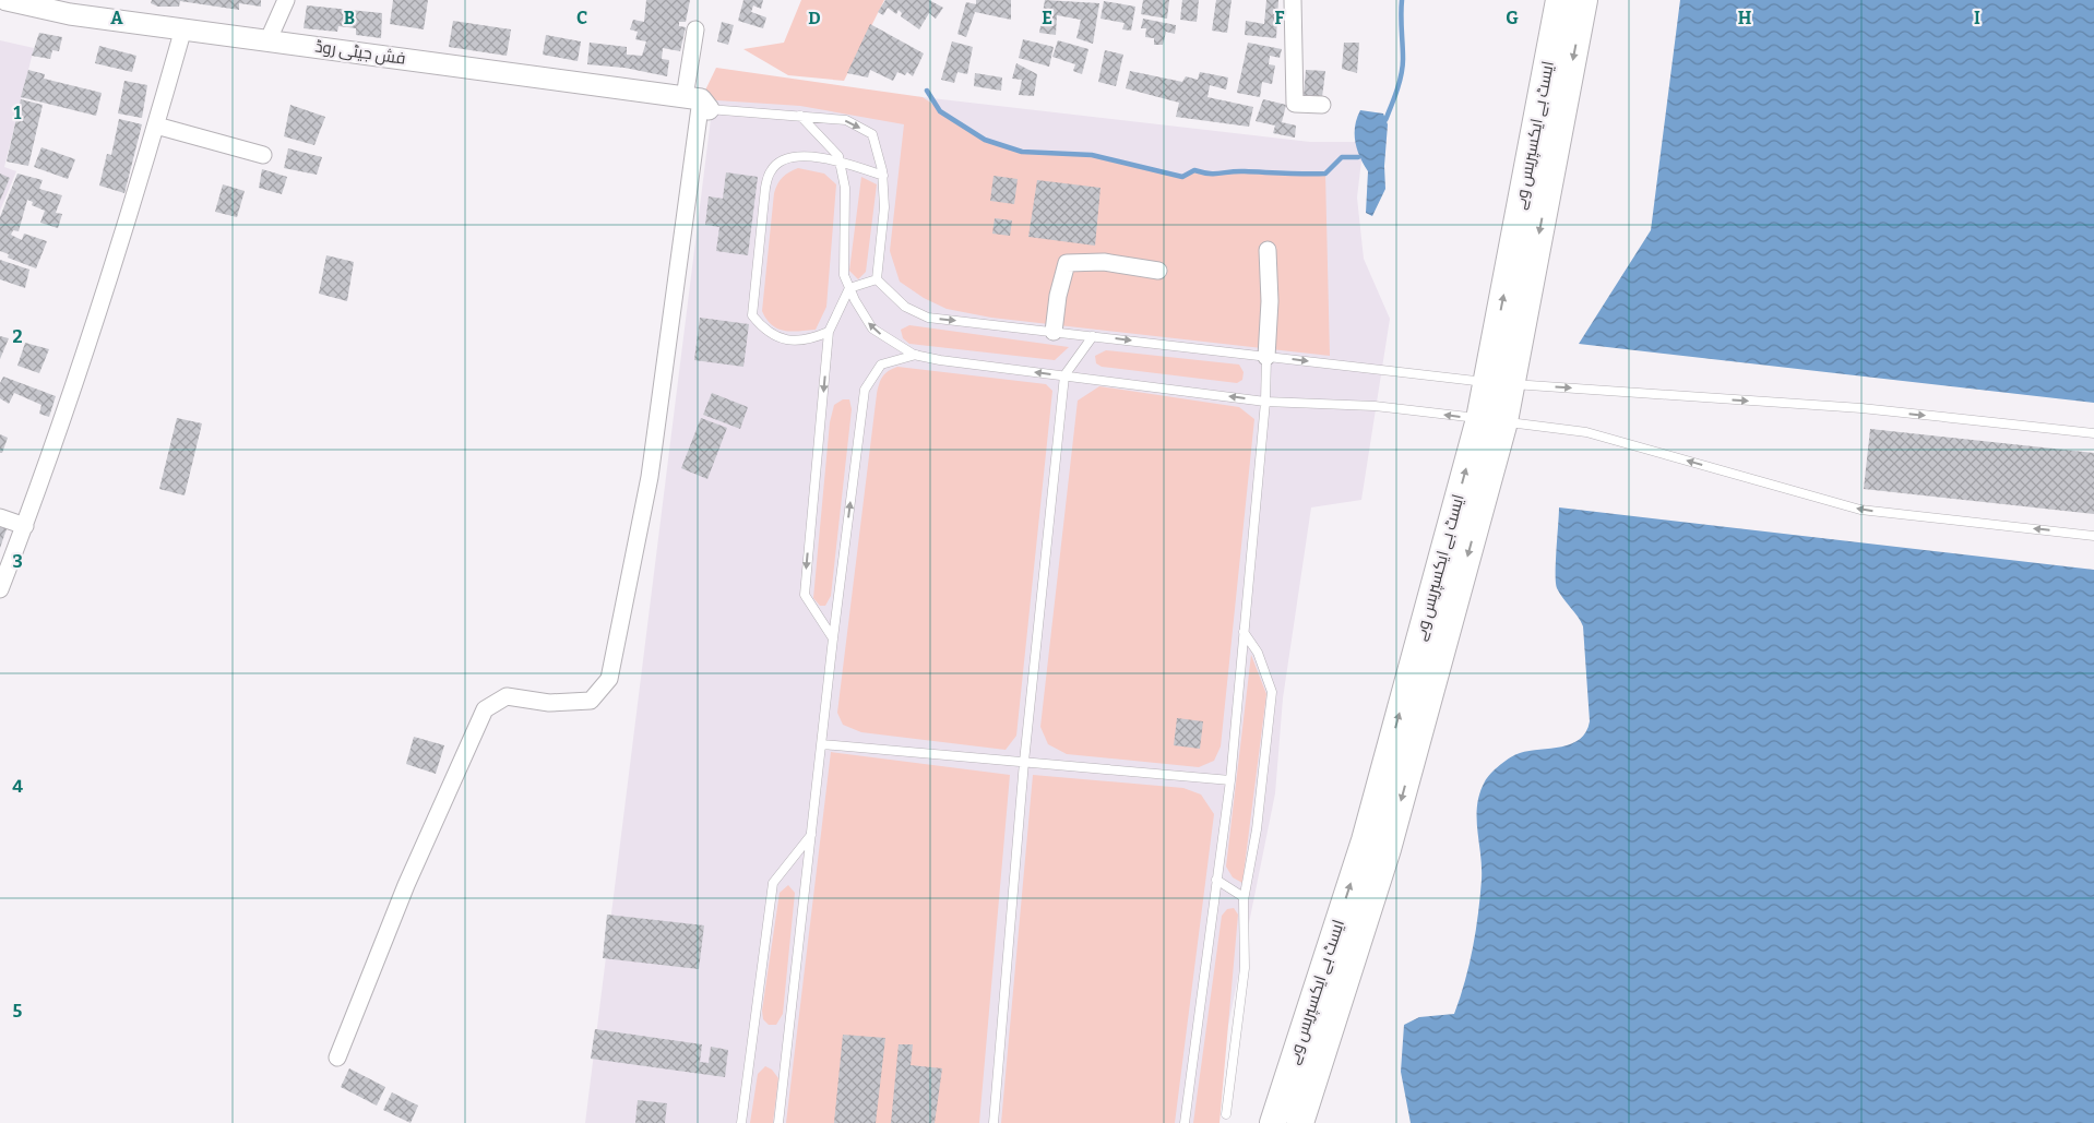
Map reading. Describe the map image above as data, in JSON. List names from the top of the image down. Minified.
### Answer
{"streets":{"main road":["ایسٹ بے ایکسپریس وے"],"street":["فش جیٹی روڈ"]},"grid":{"columns":["A","B","C","D","E","F","G","H","I"],"rows":["1","2","3","4","5"]}}
